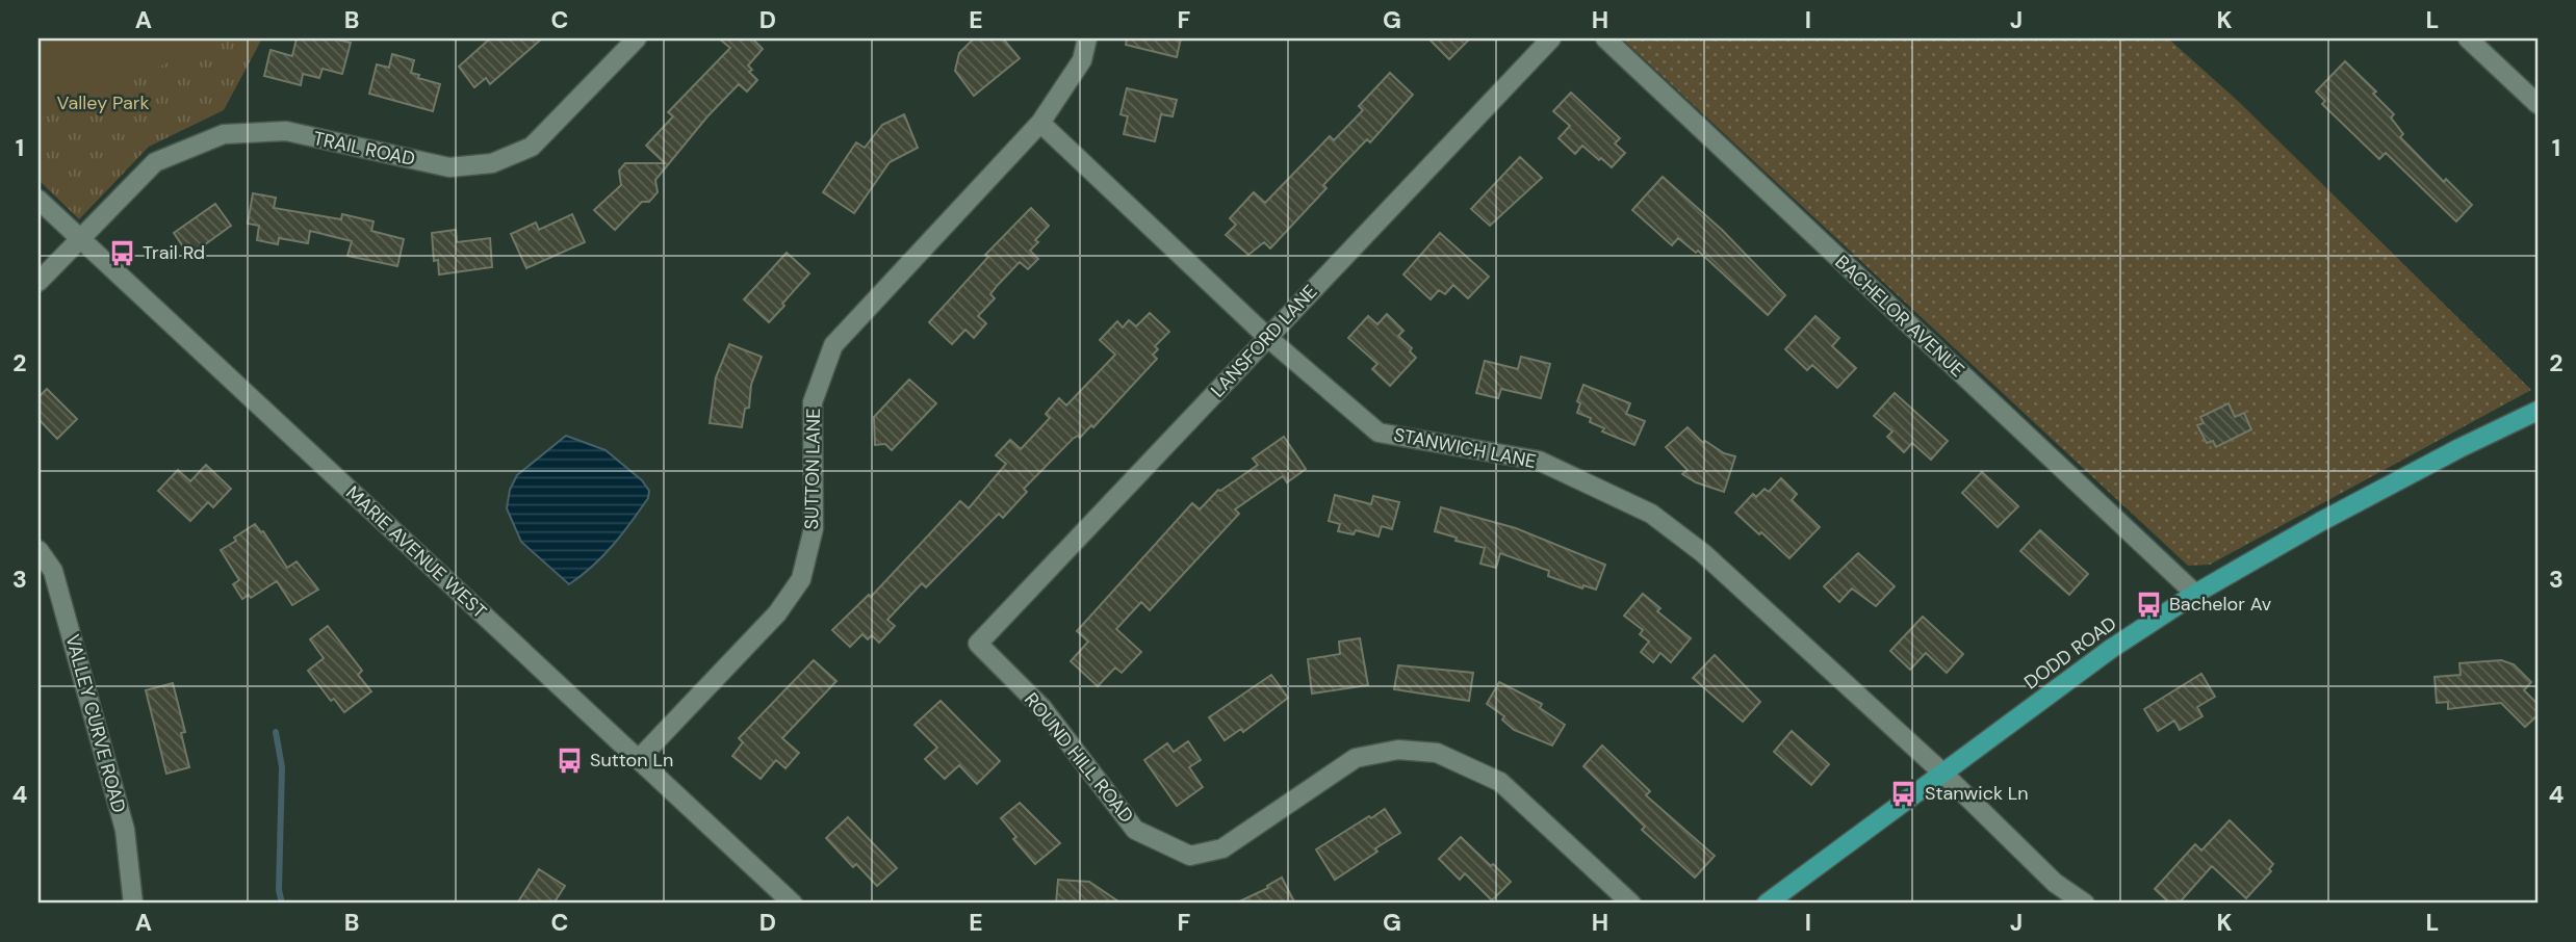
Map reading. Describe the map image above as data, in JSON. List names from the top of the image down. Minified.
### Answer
{"streets":{"main road":["DODD ROAD"],"street":["TRAIL ROAD","BACHELOR AVENUE","LANSFORD LANE","STANWICH LANE","SUTTON LANE","MARIE AVENUE WEST","VALLEY CURVE ROAD","ROUND HILL ROAD"]},"crossings":[["TRAIL ROAD","MARIE AVENUE WEST"],["BACHELOR AVENUE","DODD ROAD"],["LANSFORD LANE","STANWICH LANE"],["LANSFORD LANE","ROUND HILL ROAD"],["STANWICH LANE","SUTTON LANE"],["STANWICH LANE","DODD ROAD"],["SUTTON LANE","MARIE AVENUE WEST"]],"parks":["Valley Park"],"places":{"bus stop":["Trail Rd","Bachelor Av","Sutton Ln","Stanwick Ln"]},"grid":{"columns":["A","B","C","D","E","F","G","H","I","J","K","L"],"rows":["1","2","3","4"]}}
